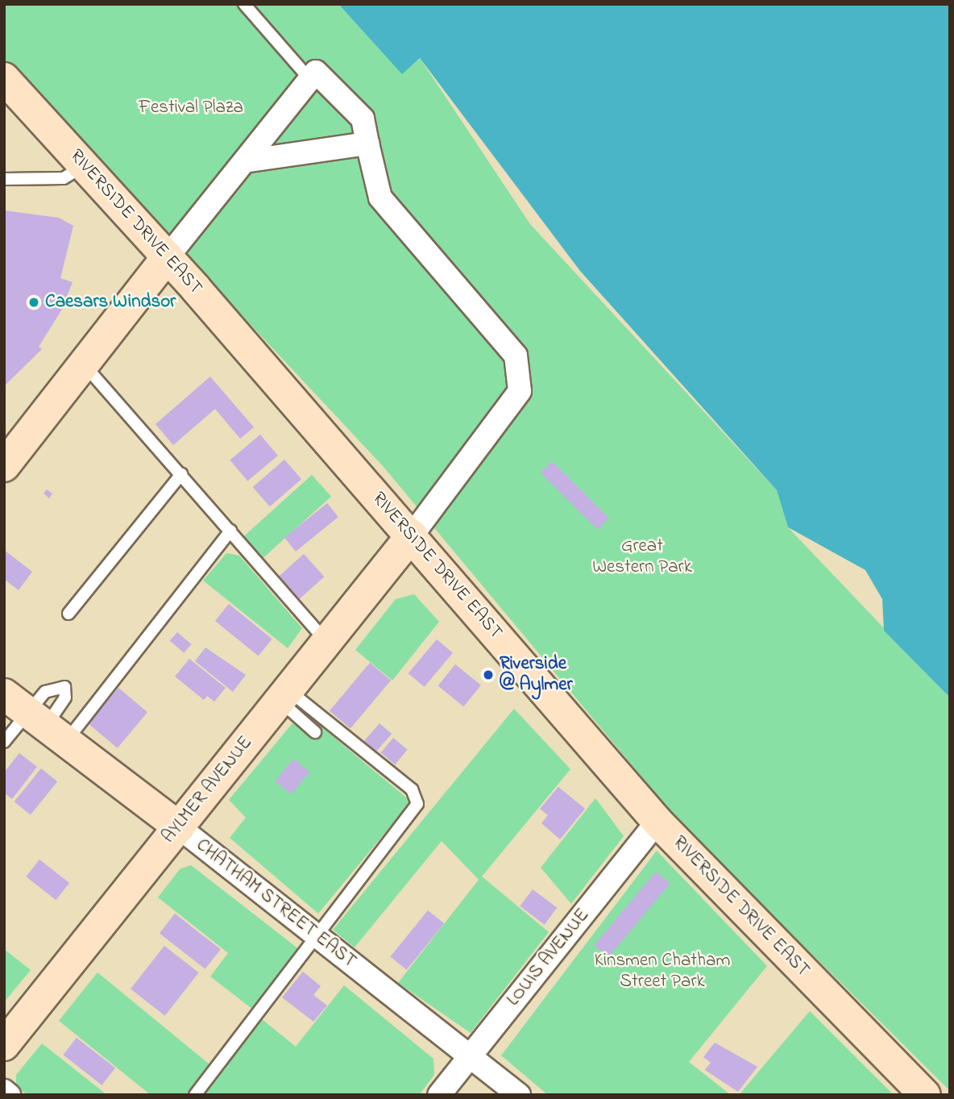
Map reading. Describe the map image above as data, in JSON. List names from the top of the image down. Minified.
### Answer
{"streets":{"main road":["RIVERSIDE DRIVE EAST","AYLMER AVENUE","CHATHAM STREET EAST"],"street":["LOUIS AVENUE"]},"crossings":[["RIVERSIDE DRIVE EAST","AYLMER AVENUE"],["RIVERSIDE DRIVE EAST","LOUIS AVENUE"],["AYLMER AVENUE","CHATHAM STREET EAST"],["CHATHAM STREET EAST","LOUIS AVENUE"]],"parks":["Festival Plaza","Great Western Park","Kinsmen Chatham Street Park"],"places":["Caesars Windsor","Riverside @ Aylmer"]}
